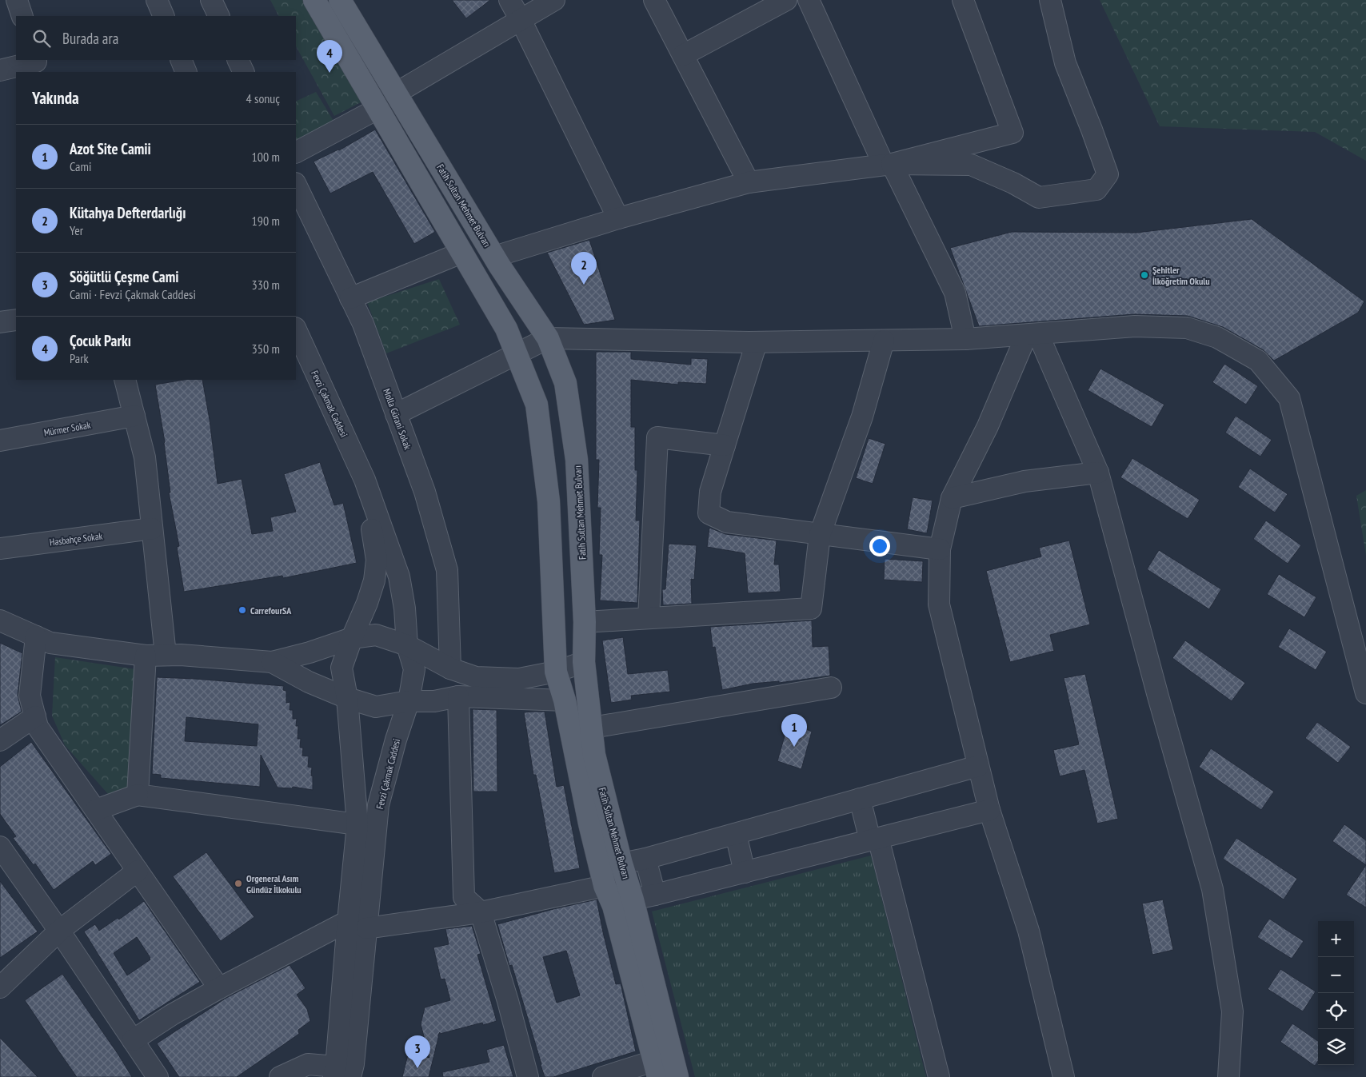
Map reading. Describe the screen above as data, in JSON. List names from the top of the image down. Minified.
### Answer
{"streets":{"main road":["Fatih Sultan Mehmet Bulvarı"],"street":["Fevzi Çakmak Caddesi","Molla Gürani Sokak","Mürmer Sokak","Hasbahçe Sokak"]},"places":["Şehitler İlköğretim Okulu","CarrefourSA","Orgeneral Asım Gündüz İlkokulu"],"page":{"search":"Burada ara","pins":["4","2","1","3"],"heading":["Yakında","4 sonuç"],"list":[{"mark":"1","name":"Azot Site Camii","note":"Cami","value":"100 m"},{"mark":"2","name":"Kütahya Defterdarlığı","note":"Yer","value":"190 m"},{"mark":"3","name":"Söğütlü Çeşme Cami","note":"Cami · Fevzi Çakmak Caddesi","value":"330 m"},{"mark":"4","name":"Çocuk Parkı","note":"Park","value":"350 m"}],"map_buttons":["+","−"]}}
